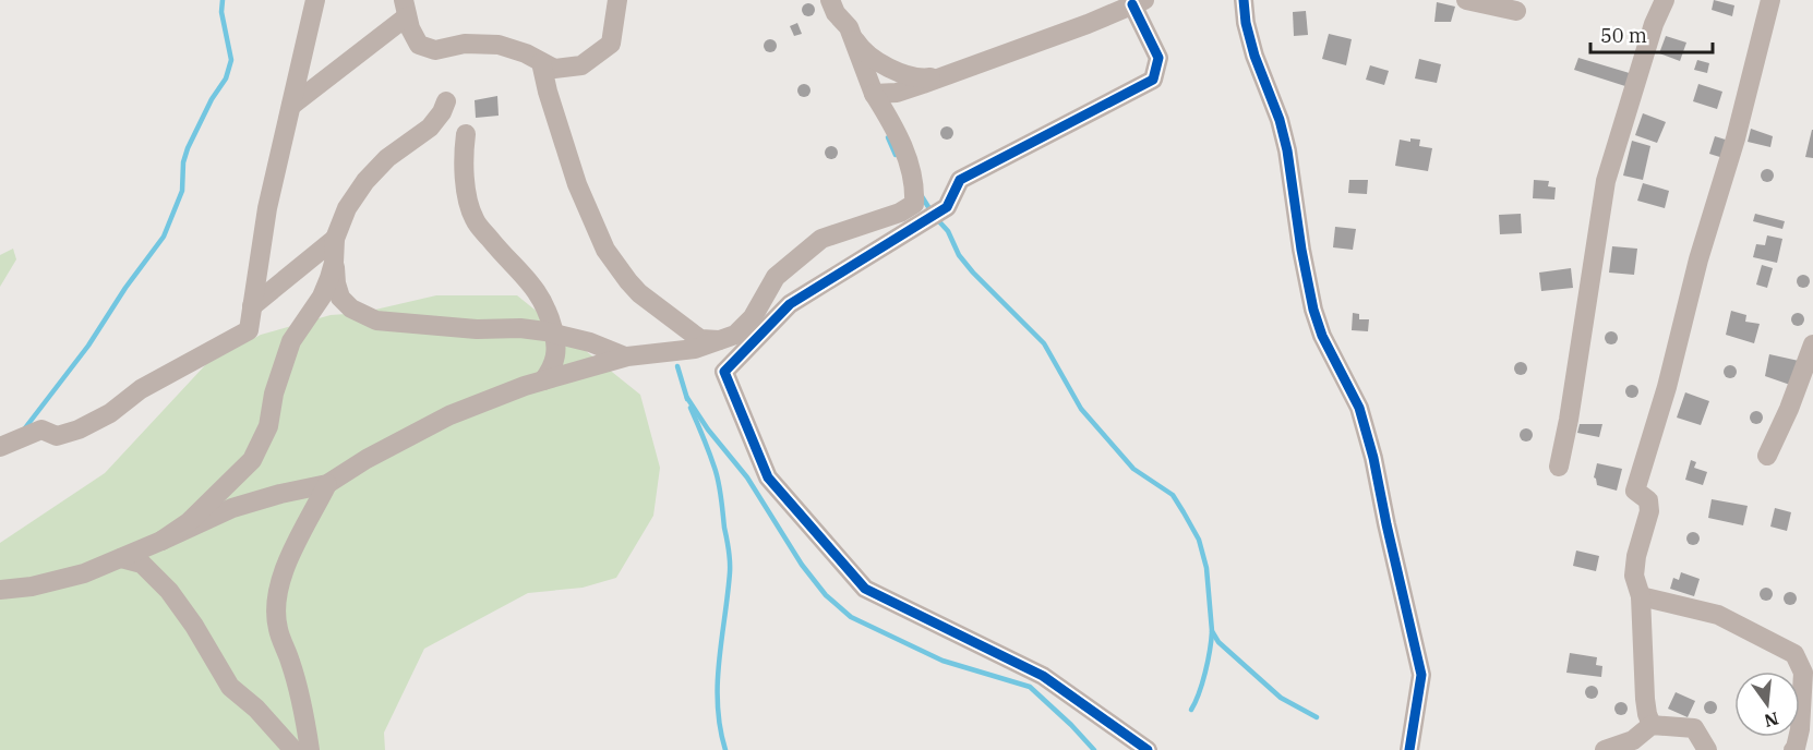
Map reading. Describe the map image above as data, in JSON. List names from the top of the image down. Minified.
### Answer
{"scale_bar":"50 m","north":"bottom"}
